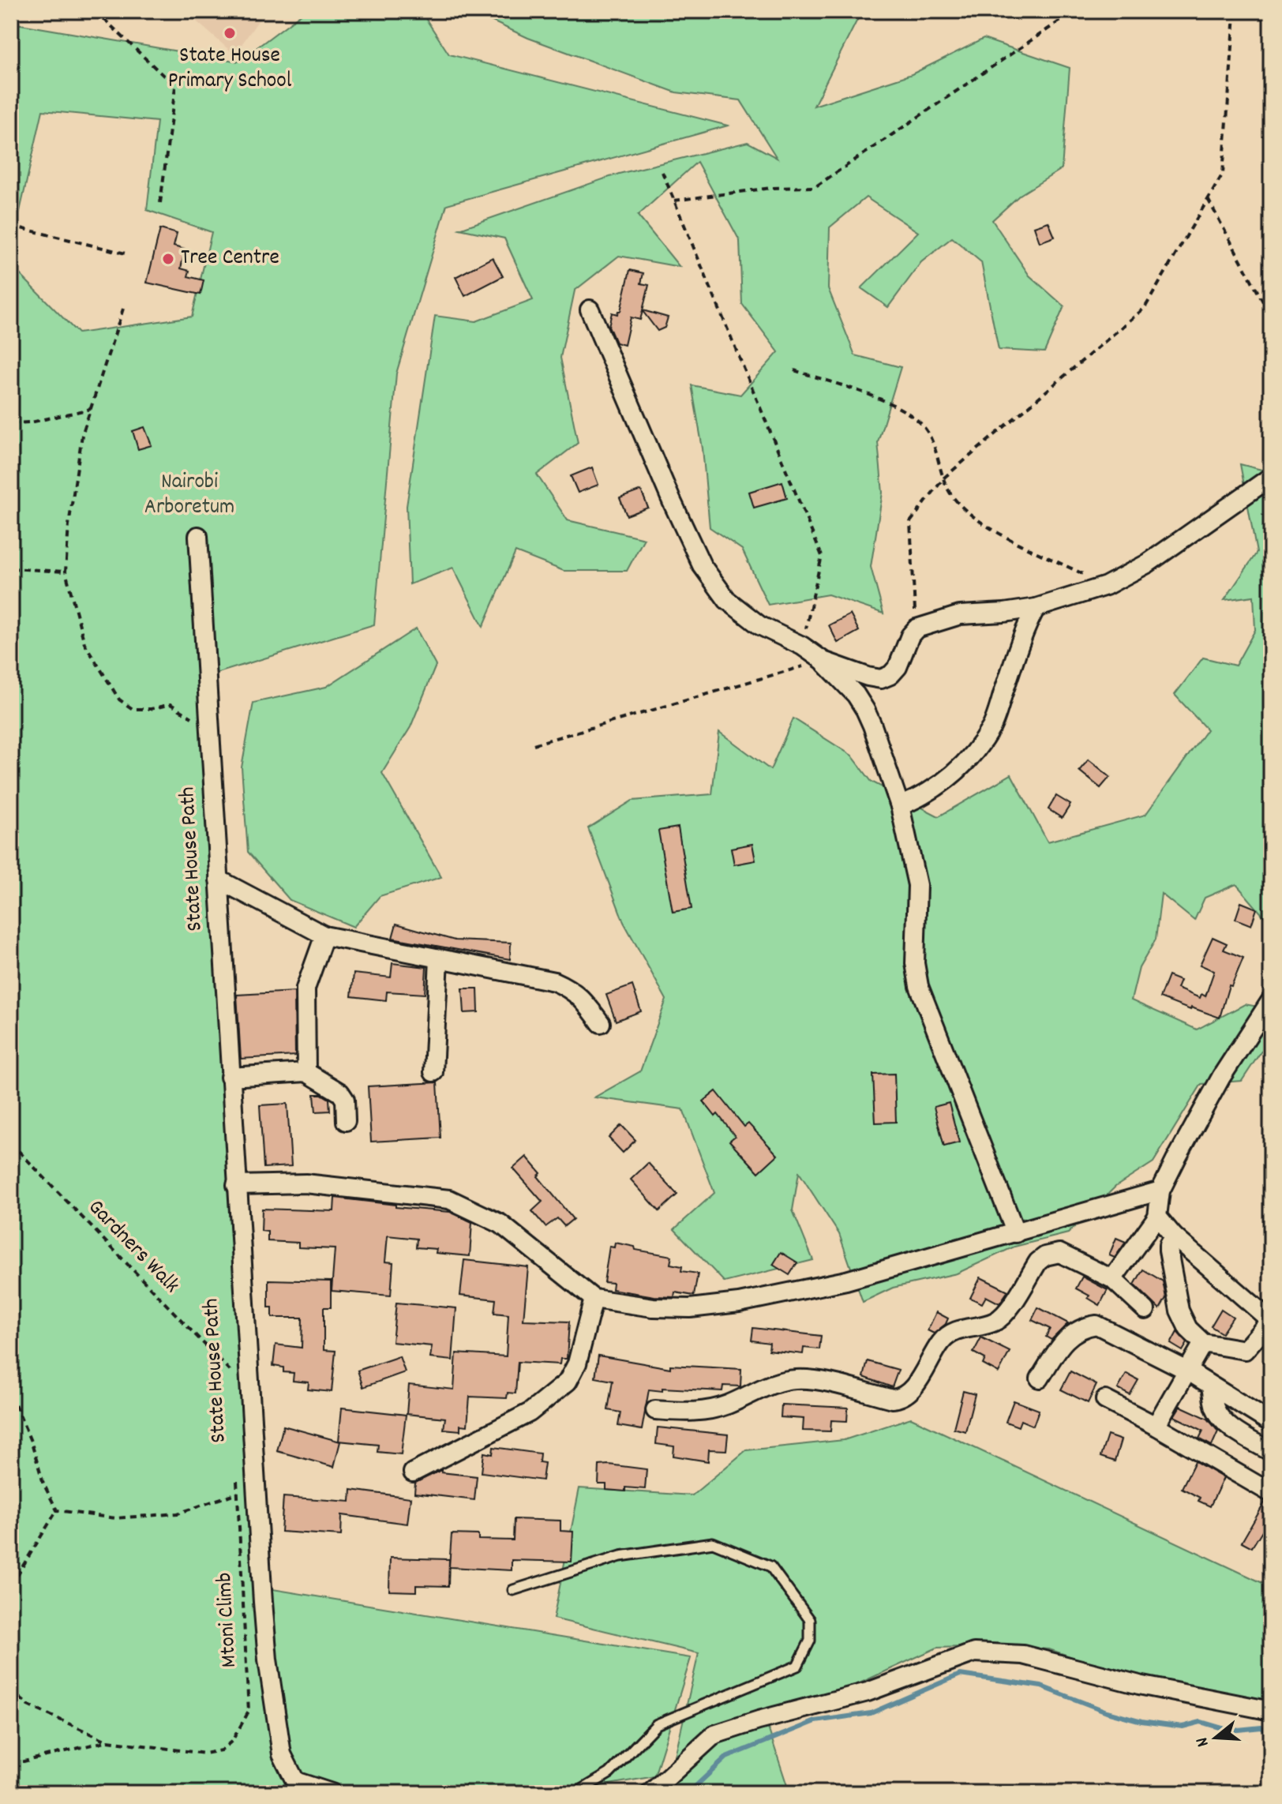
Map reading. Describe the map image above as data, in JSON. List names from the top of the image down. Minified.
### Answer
{"streets":{"path":["State House Path","Gardners Walk","Mtoni Climb"]},"crossings":[["State House Path","Gardners Walk"]],"parks":["Nairobi Arboretum"],"places":["State House Primary School","Tree Centre"],"north":"left"}
